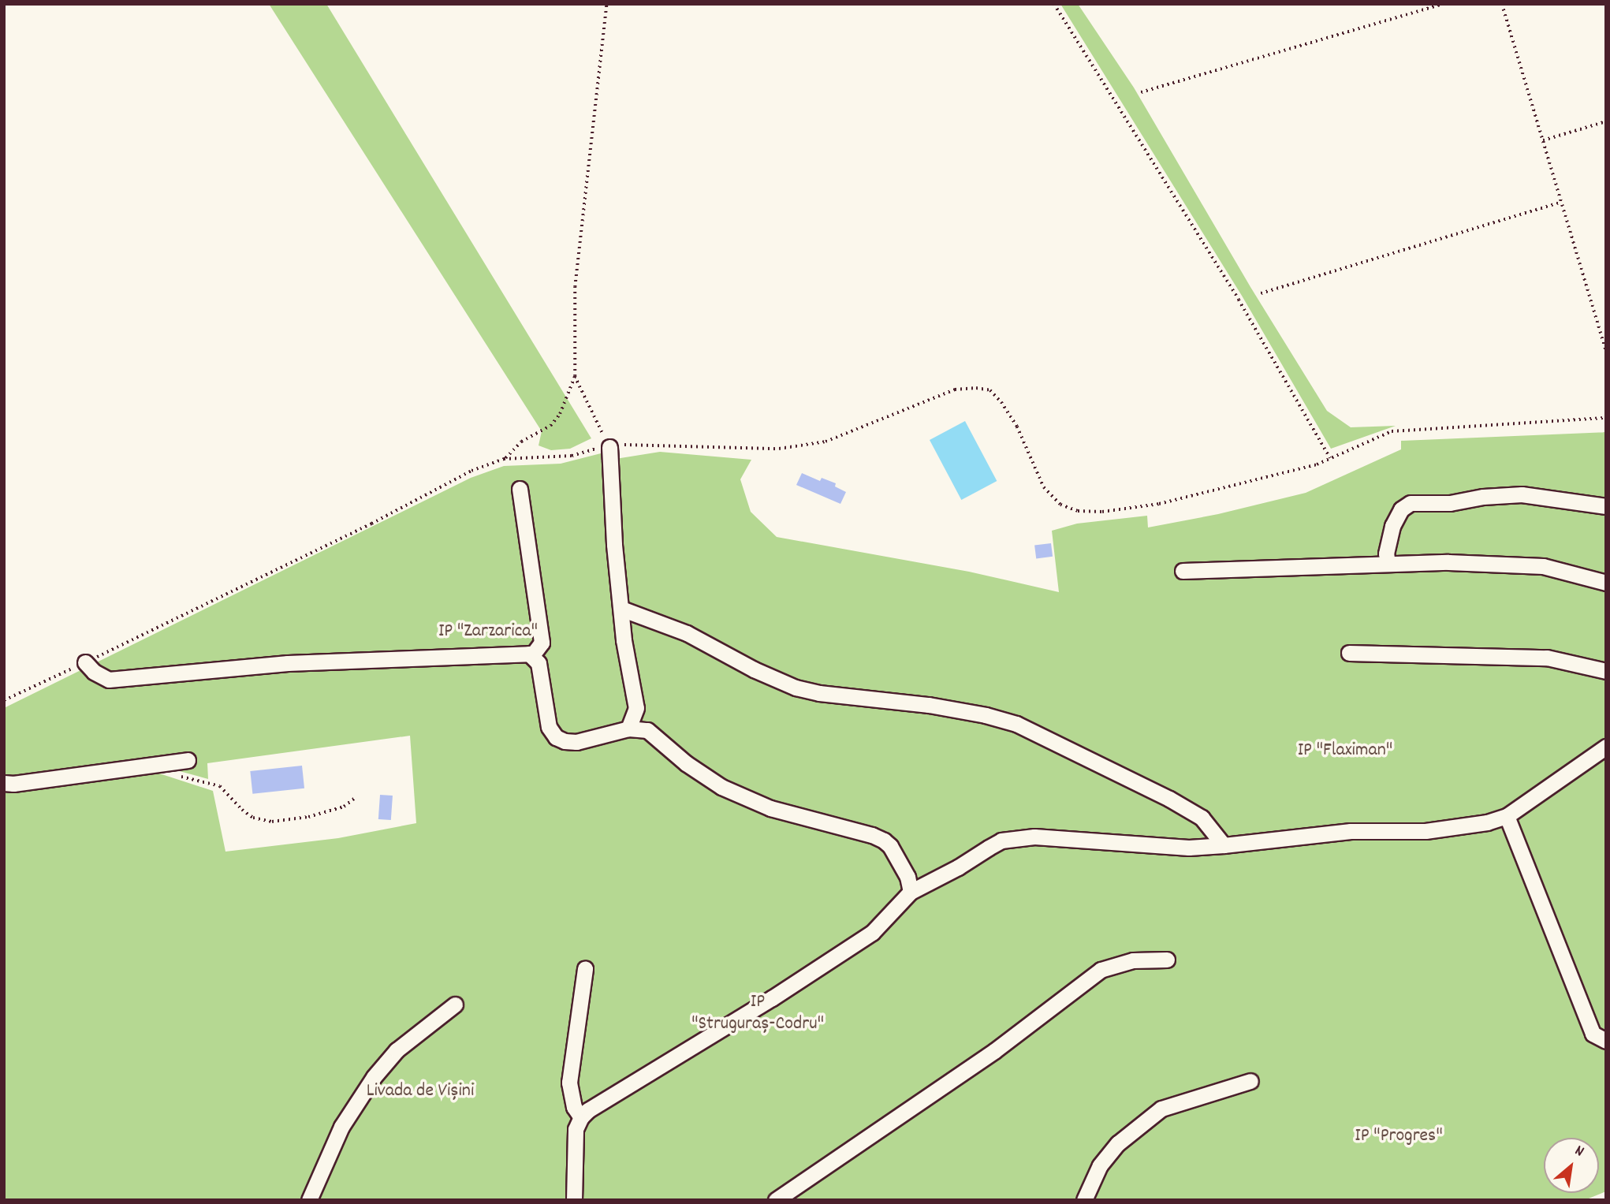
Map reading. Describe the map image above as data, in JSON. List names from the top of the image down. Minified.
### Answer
{"parks":["IP \"Zarzarica\"","IP \"Flaximan\"","IP \"Struguraș-Codru\"","Livada de Vișini","IP \"Progres\""],"north":"top right"}
